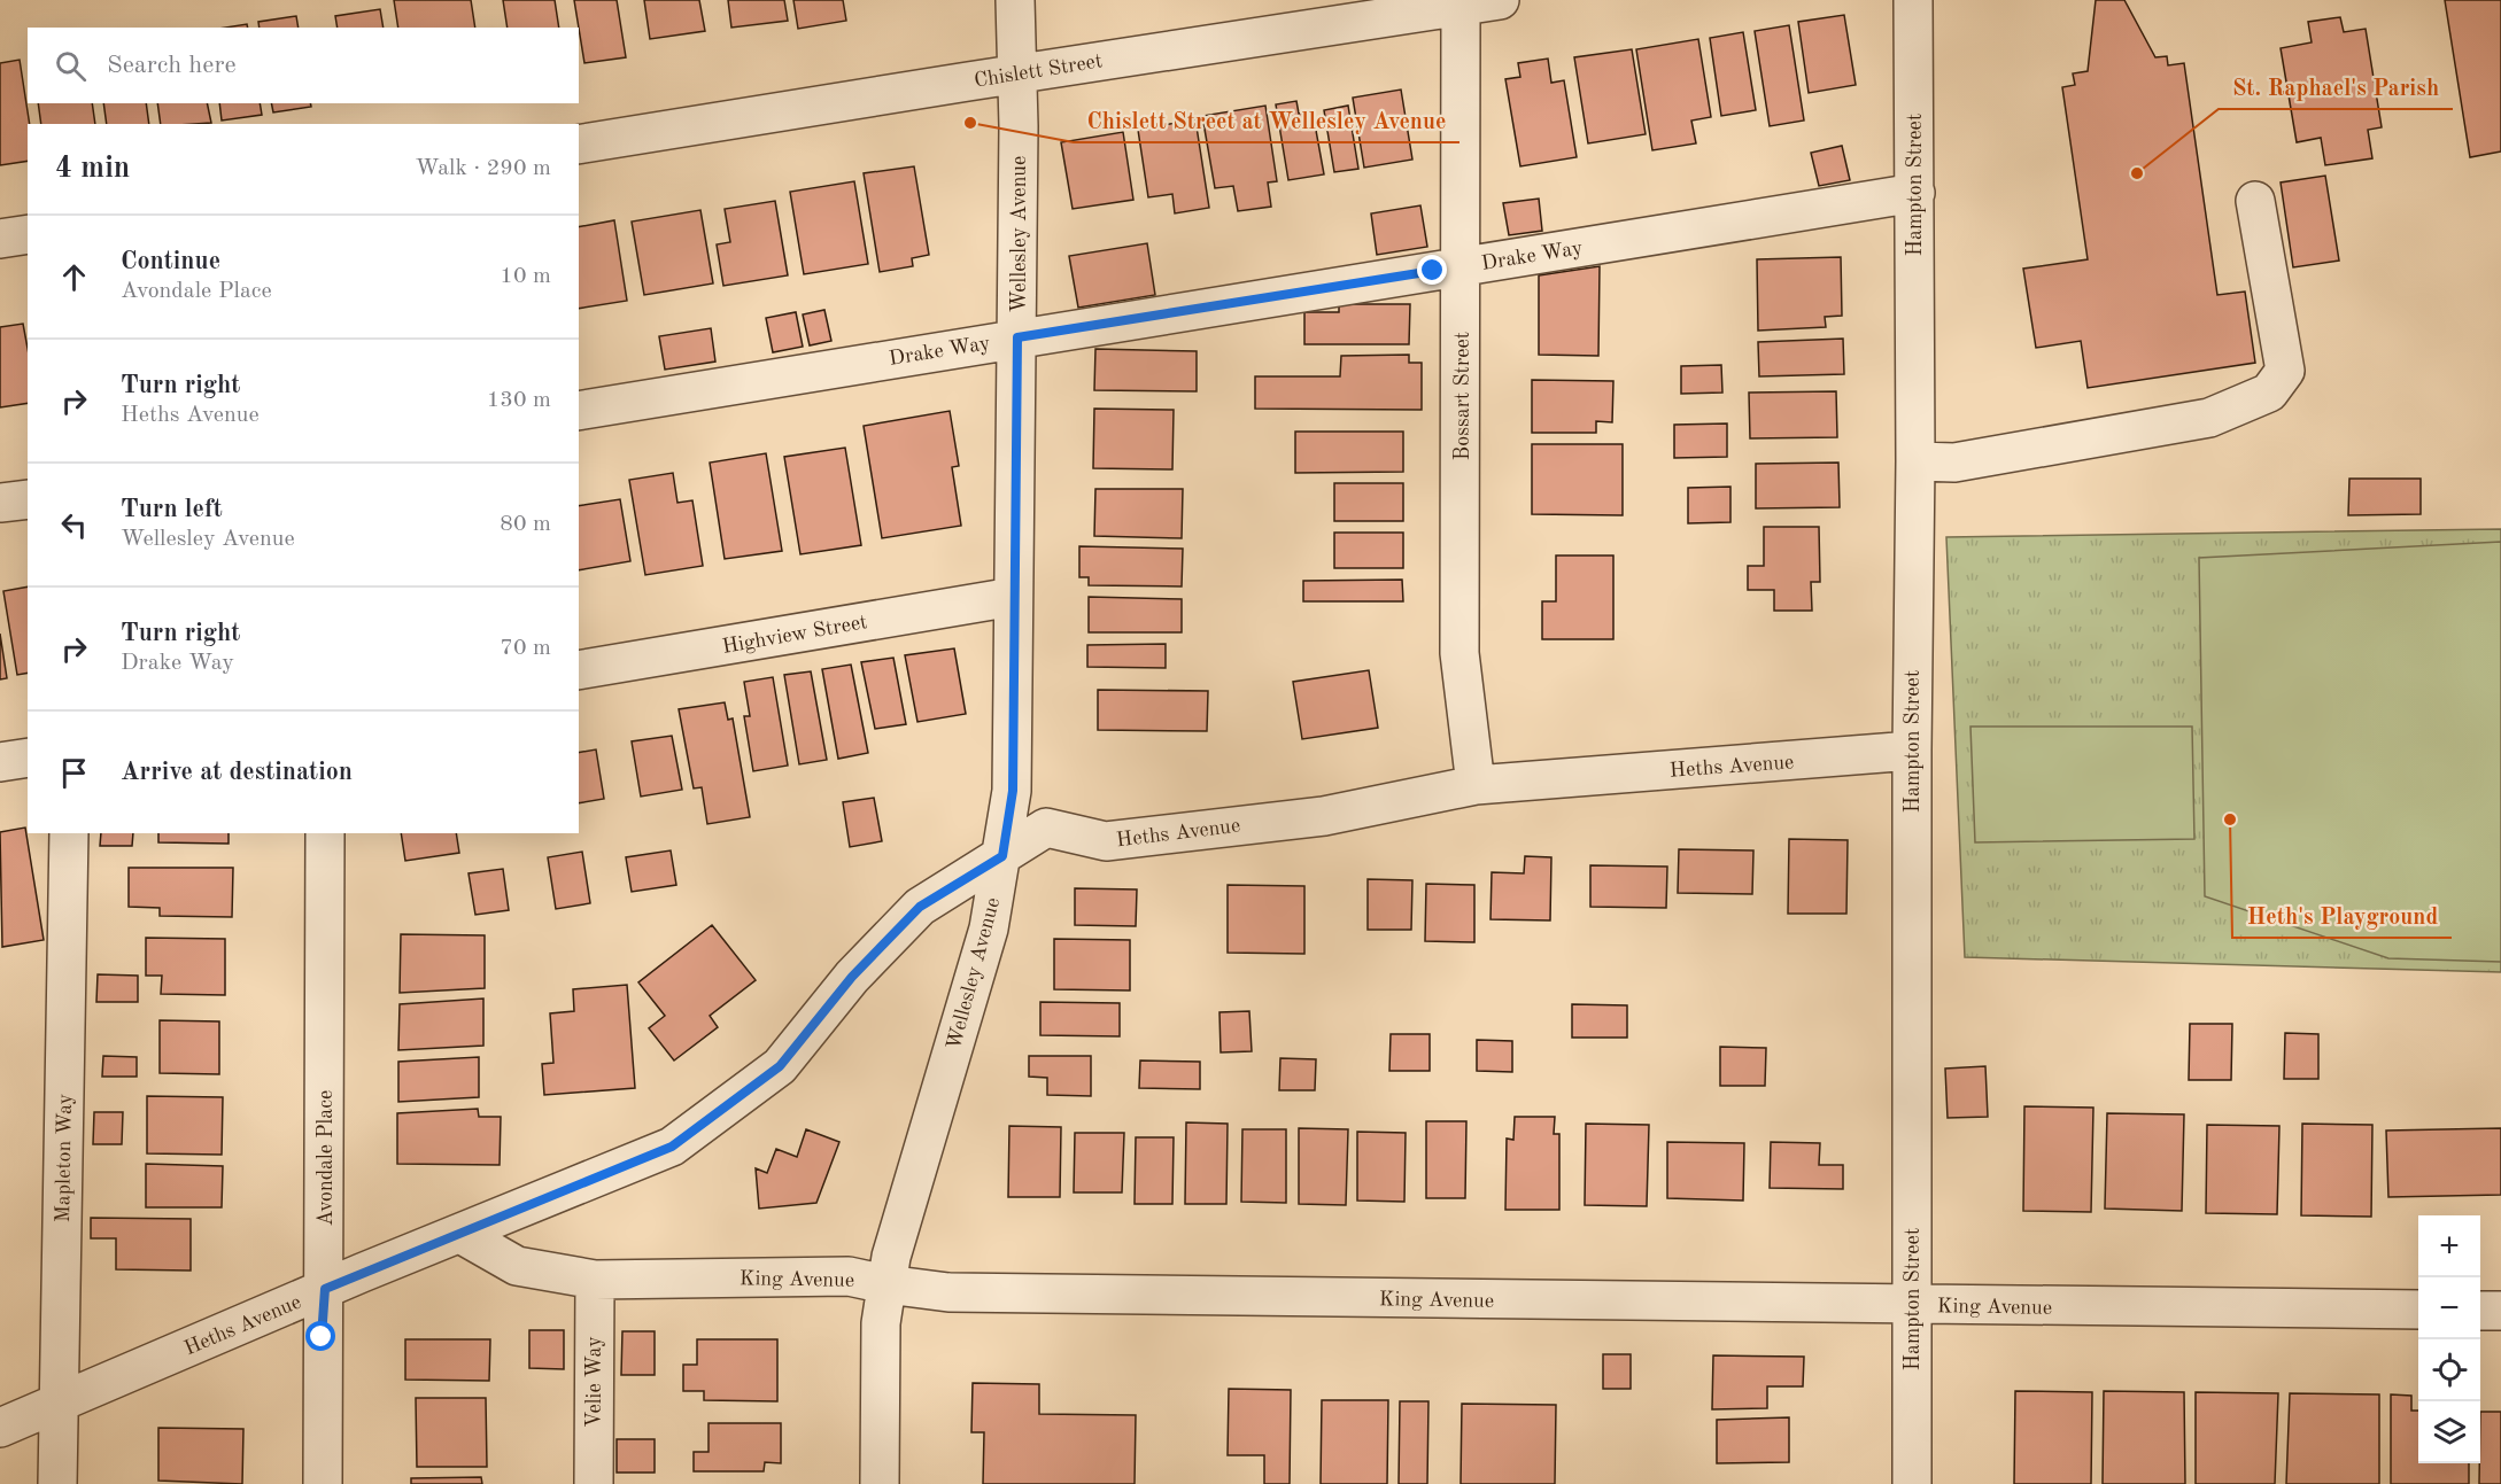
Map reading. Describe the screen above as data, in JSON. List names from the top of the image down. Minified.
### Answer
{"streets":{"street":["Chislett Street","Hampton Street","Wellesley Avenue","Drake Way","Bossart Street","Highview Street","Heths Avenue","Mapleton Way","Avondale Place","King Avenue","Velie Way"]},"crossings":[["Chislett Street","Wellesley Avenue"],["Chislett Street","Bossart Street"],["Hampton Street","Drake Way"],["Hampton Street","Heths Avenue"],["Hampton Street","King Avenue"],["Wellesley Avenue","Drake Way"],["Wellesley Avenue","Highview Street"],["Wellesley Avenue","Heths Avenue"],["Wellesley Avenue","King Avenue"],["Drake Way","Bossart Street"],["Bossart Street","Heths Avenue"],["Heths Avenue","Mapleton Way"],["Heths Avenue","Avondale Place"],["Heths Avenue","King Avenue"],["King Avenue","Velie Way"]],"places":["Chislett Street at Wellesley Avenue","St. Raphael's Parish","Heth's Playground"],"page":{"search":"Search here","heading":["4 min","Walk · 290 m"],"list":[["Continue","Avondale Place","10 m"],["Turn right","Heths Avenue","130 m"],["Turn left","Wellesley Avenue","80 m"],["Turn right","Drake Way","70 m"],"Arrive at destination"],"map_buttons":["+","−"]}}
